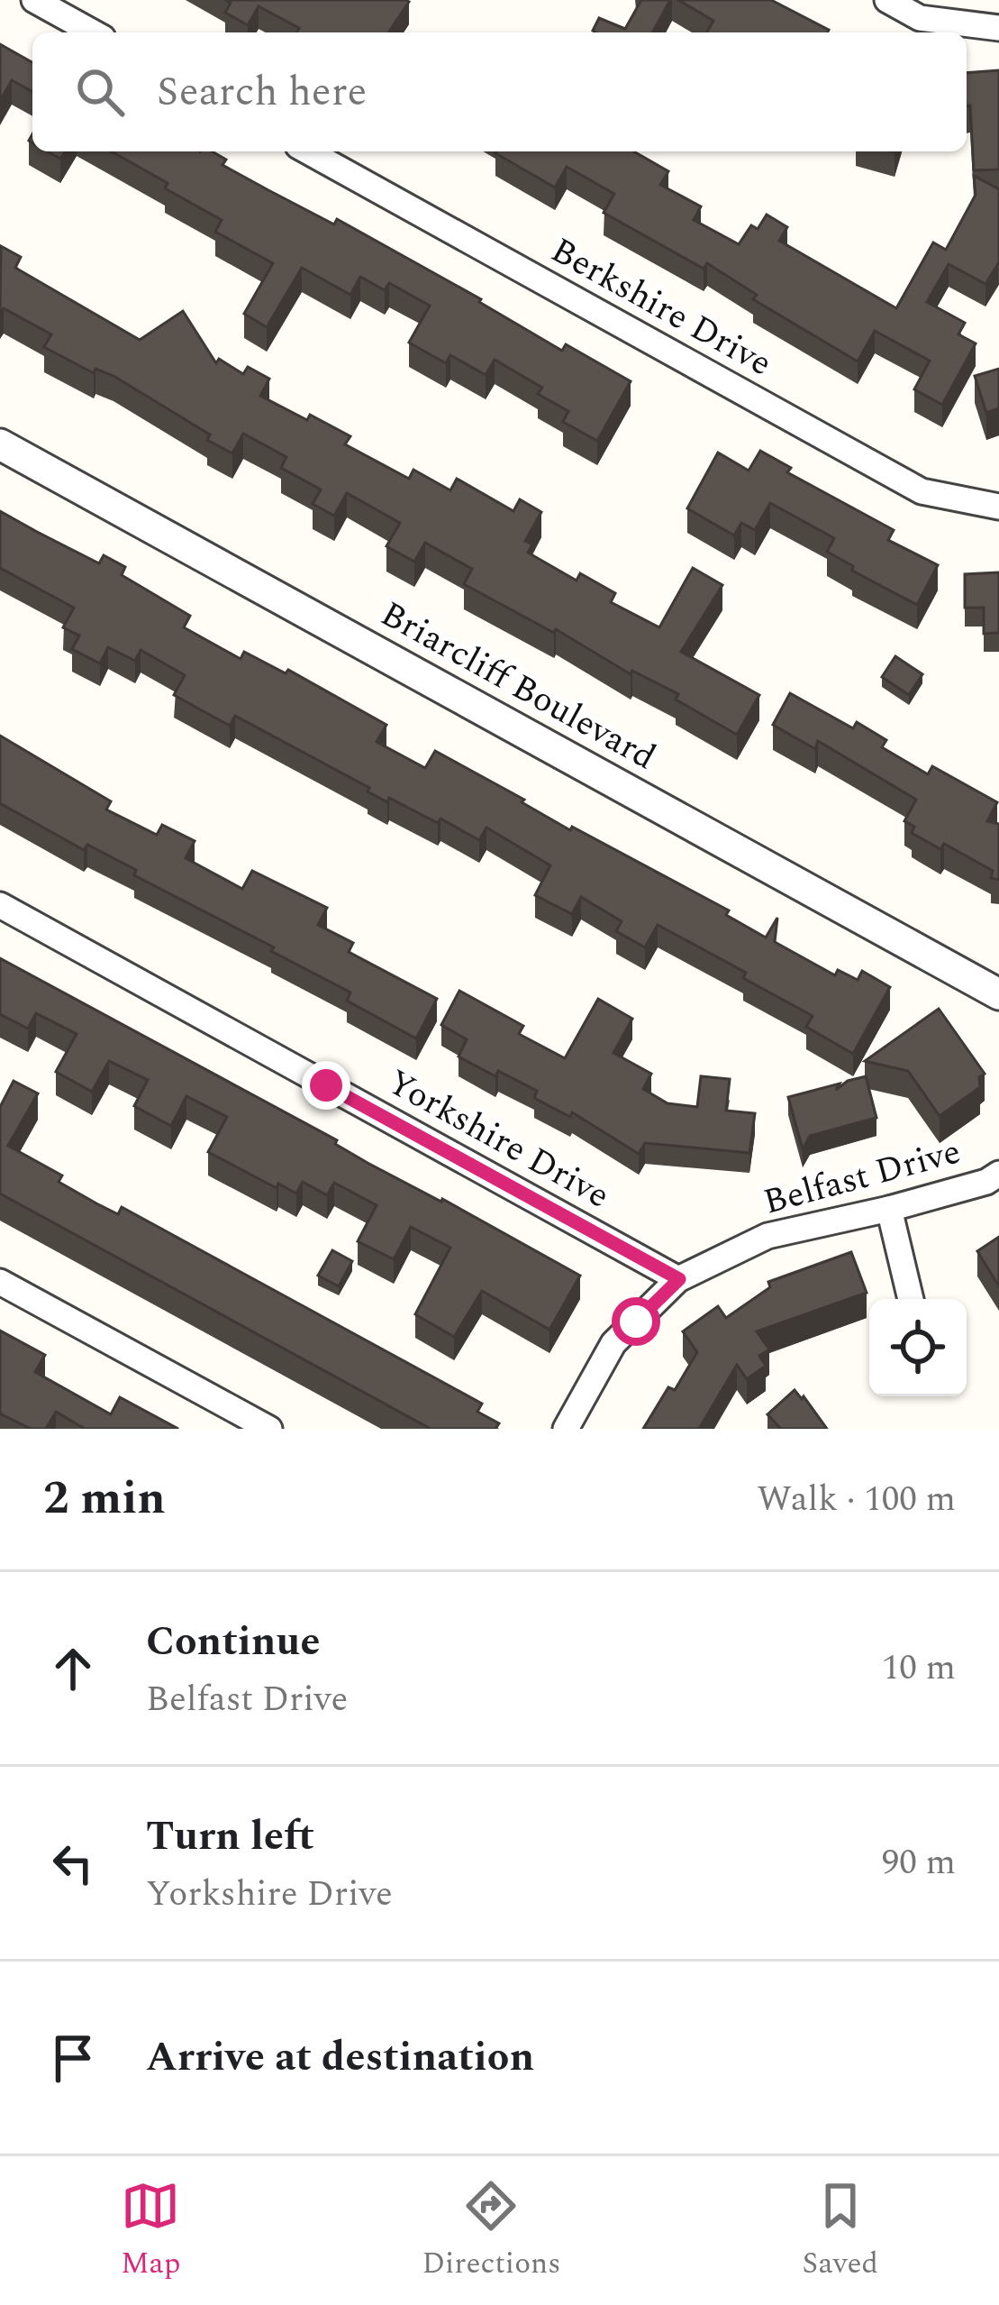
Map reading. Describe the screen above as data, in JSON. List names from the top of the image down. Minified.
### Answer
{"streets":{"street":["Berkshire Drive","Briarcliff Boulevard","Yorkshire Drive","Belfast Drive"]},"crossings":[["Yorkshire Drive","Belfast Drive"]],"page":{"search":"Search here","heading":["2 min","Walk · 100 m"],"list":[["Continue","Belfast Drive","10 m"],["Turn left","Yorkshire Drive","90 m"],"Arrive at destination"],"nav":["Map","Directions","Saved"]}}
